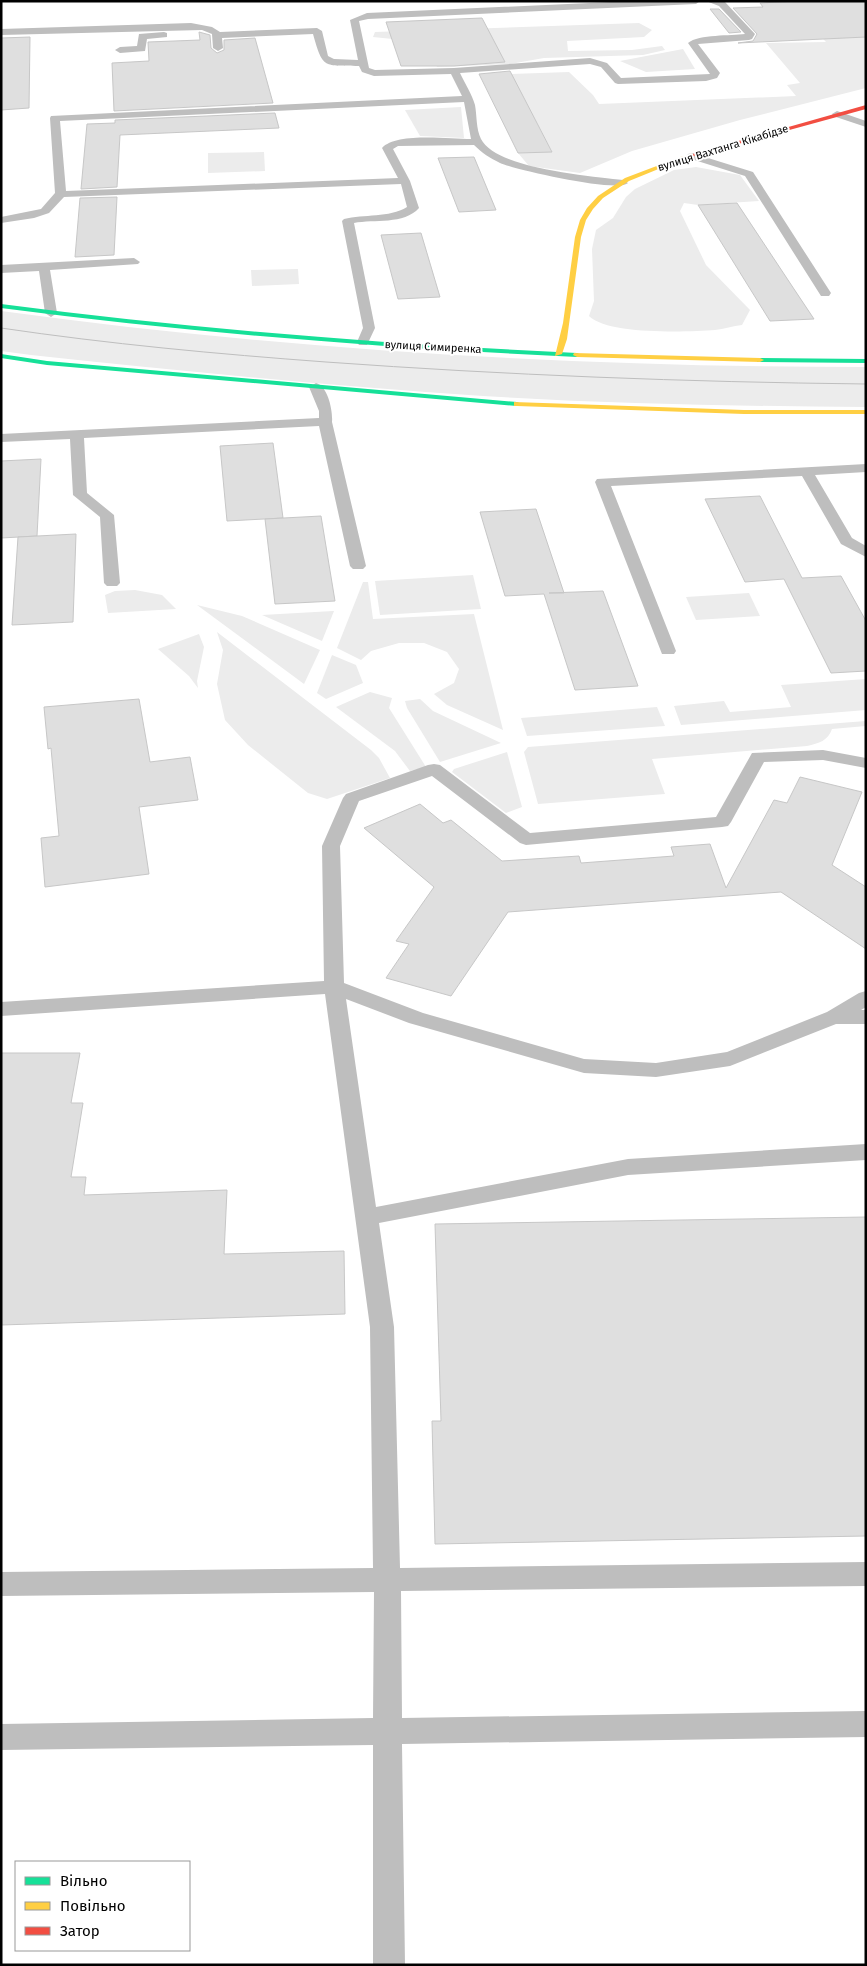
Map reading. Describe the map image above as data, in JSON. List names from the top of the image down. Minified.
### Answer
{"streets":{"street":["вулиця Вахтанга Кікабідзе","вулиця Симиренка"]},"crossings":[["вулиця Вахтанга Кікабідзе","вулиця Симиренка"]],"legend":["Вільно","Повільно","Затор"]}
